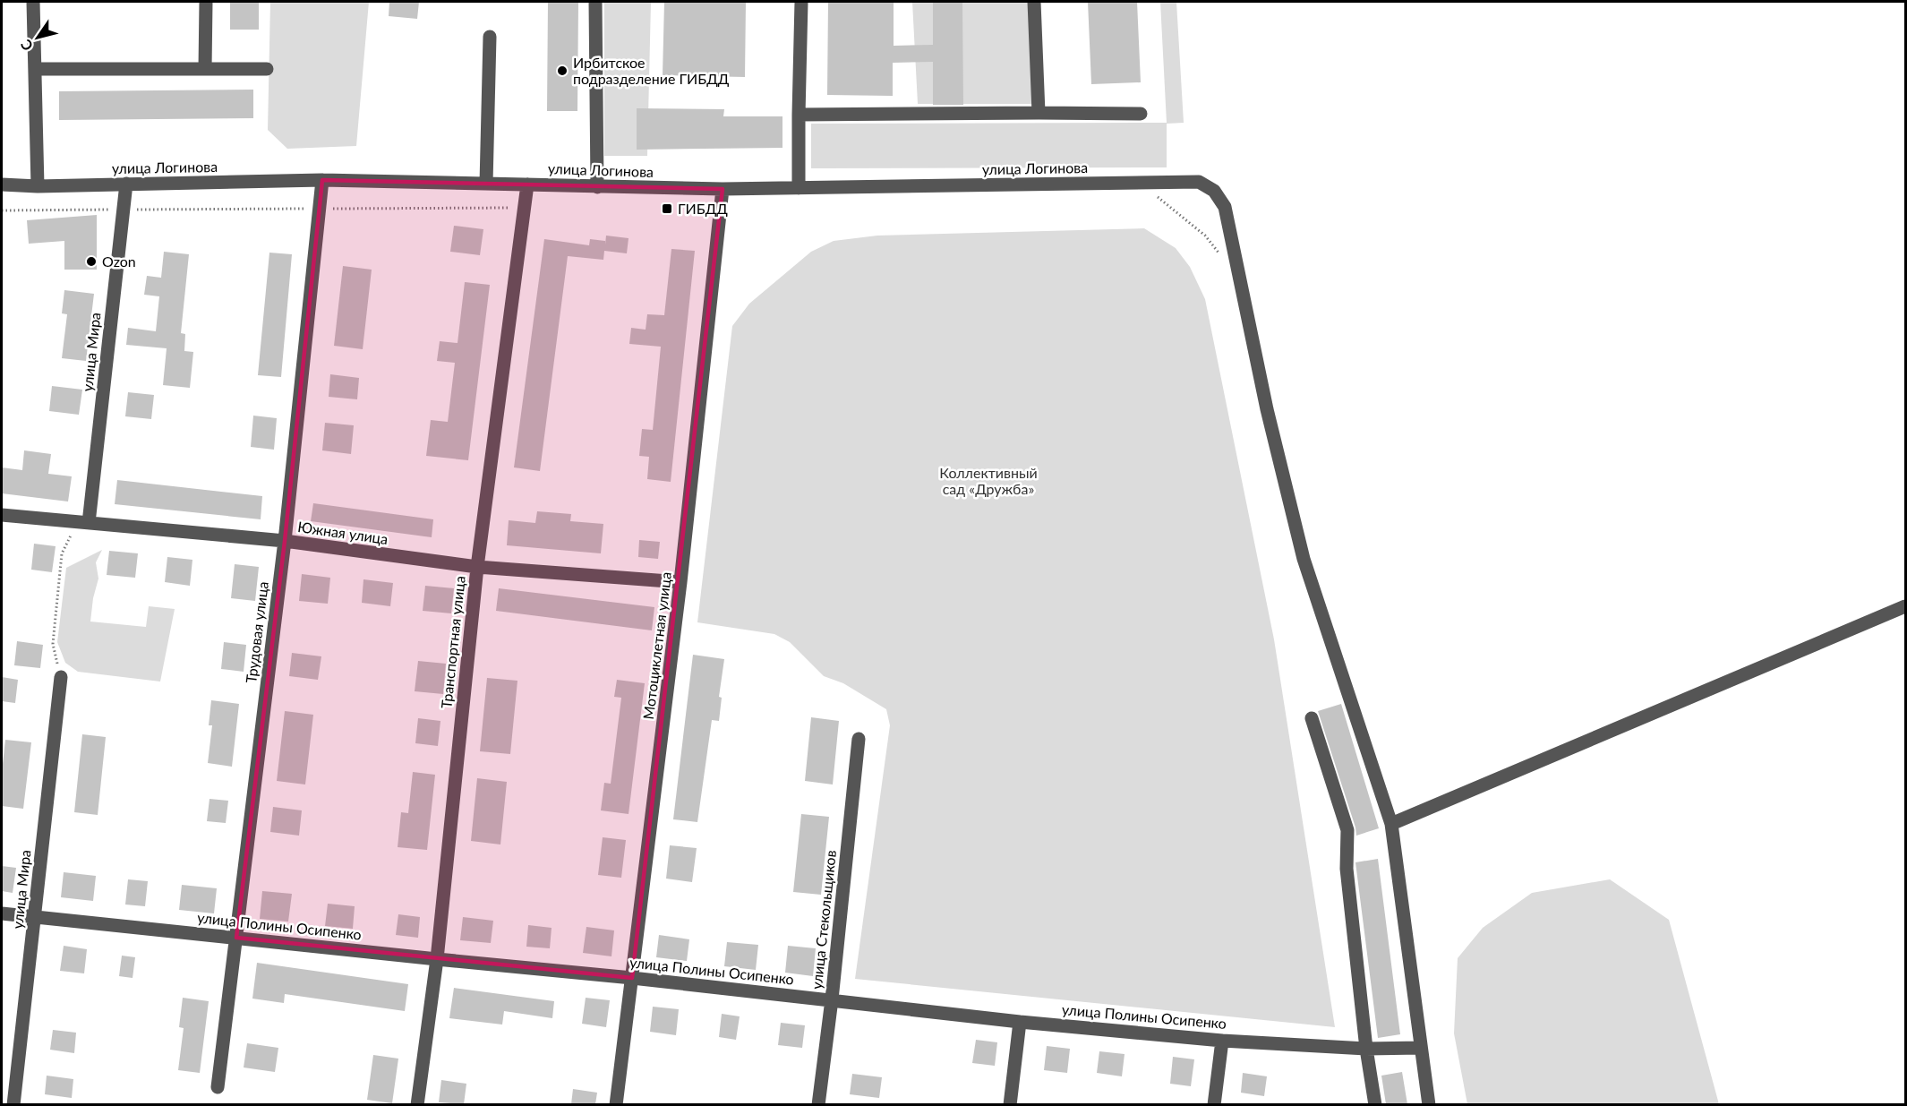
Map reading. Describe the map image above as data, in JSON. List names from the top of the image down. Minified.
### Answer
{"streets":{"street":["улица Логинова","улица Мира","Южная улица","Трудовая улица","Транспортная улица","Мотоциклетная улица","улица Стекольщиков","улица Полины Осипенко"]},"crossings":[["улица Логинова","улица Мира"],["улица Логинова","Трудовая улица"],["улица Логинова","Транспортная улица"],["улица Логинова","Мотоциклетная улица"],["улица Мира","Южная улица"],["улица Мира","улица Полины Осипенко"],["Южная улица","Трудовая улица"],["Южная улица","Транспортная улица"],["Южная улица","Мотоциклетная улица"],["Трудовая улица","улица Полины Осипенко"],["Транспортная улица","улица Полины Осипенко"],["Мотоциклетная улица","улица Полины Осипенко"],["улица Стекольщиков","улица Полины Осипенко"]],"parks":["Коллективный сад «Дружба»"],"places":{"other":["Ирбитское подразделение ГИБДД","Ozon"],"transit":["ГИБДД"]},"north":"bottom left"}
